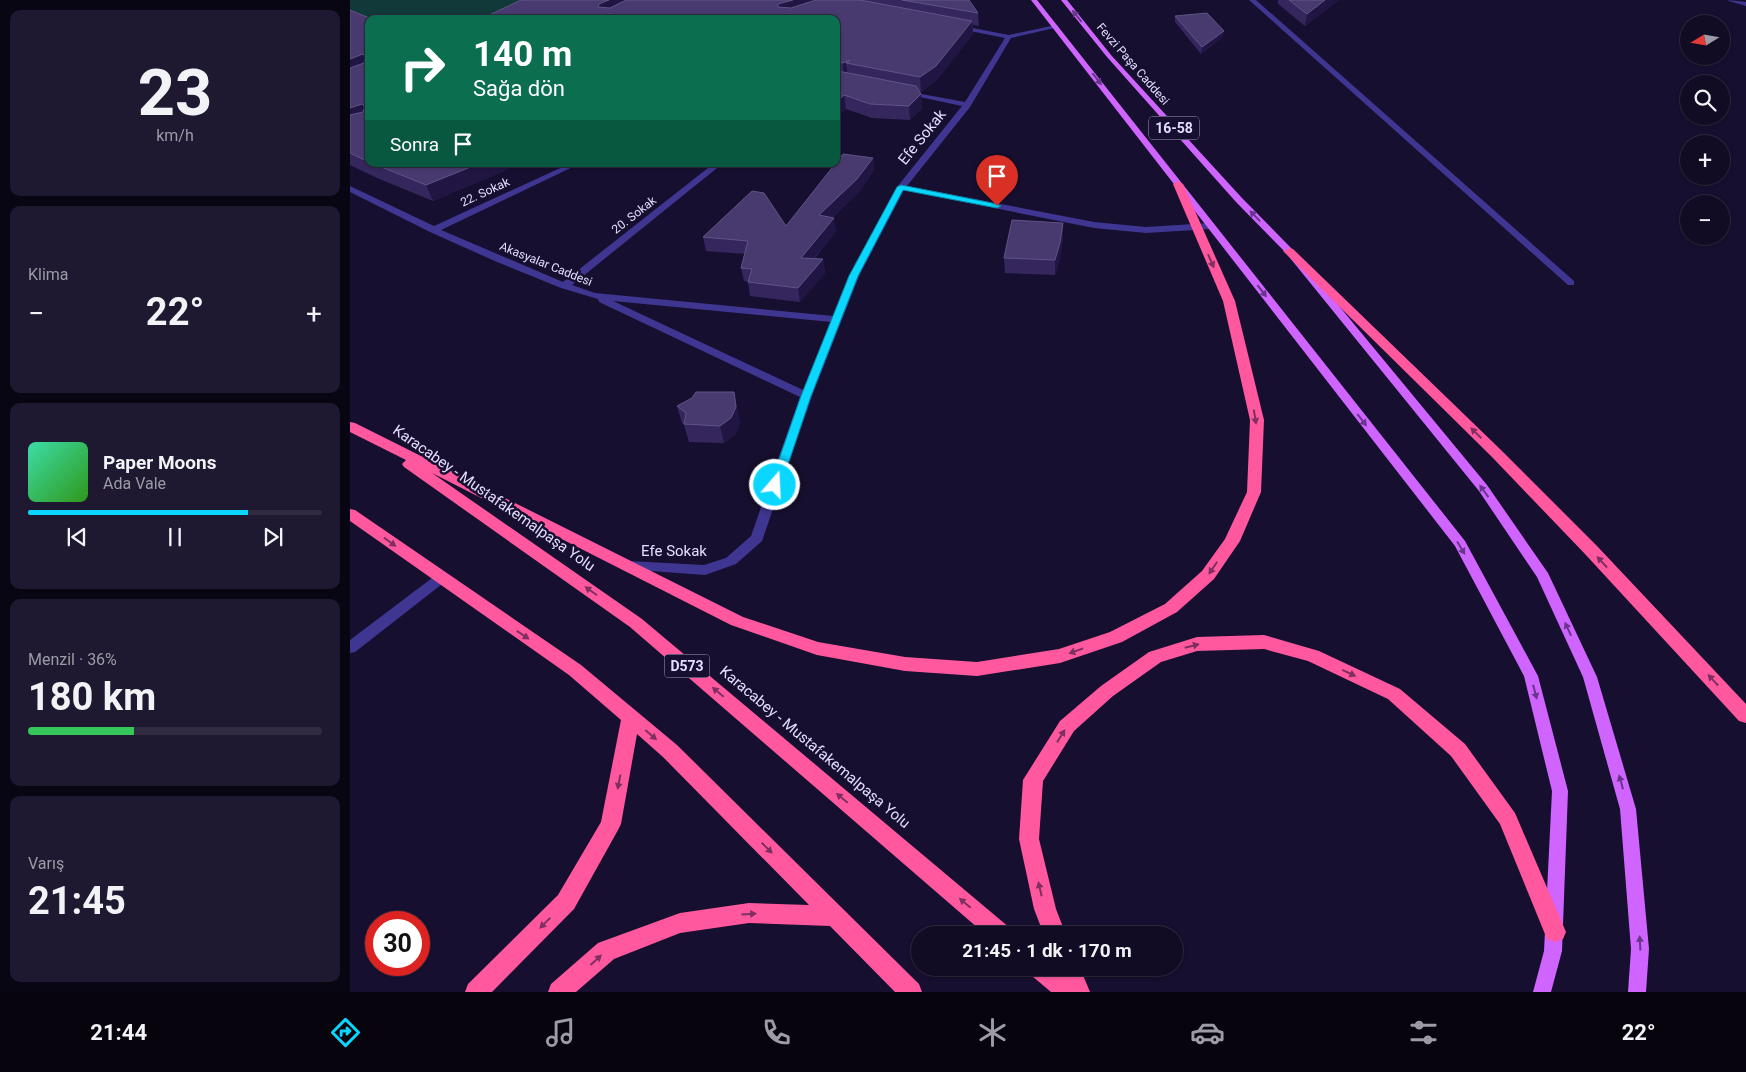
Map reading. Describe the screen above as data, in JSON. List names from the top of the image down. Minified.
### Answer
{"streets":{"highway":["Karacabey - Mustafakemalpaşa Yolu","D573"],"main road":["Fevzi Paşa Caddesi","16-58"],"street":["Efe Sokak","22. Sokak","20. Sokak","Akasyalar Caddesi"]},"crossings":[["Efe Sokak","Akasyalar Caddesi"],["22. Sokak","Akasyalar Caddesi"],["20. Sokak","Akasyalar Caddesi"]],"north":"left","page":{"tile":[["23","km/h"],"Klima",["Menzil · 36%","180 km"],["Varış","21:45"]],"map_buttons":["+","−"],"turn":["140 m","Sağa dön"],"then":"Sonra","heat":["−","22°","+"],"song":["Paper Moons","Ada Vale"],"limit":"30","trip":"21:45 · 1 dk · 170 m","tabs":["21:44","22°"]}}
